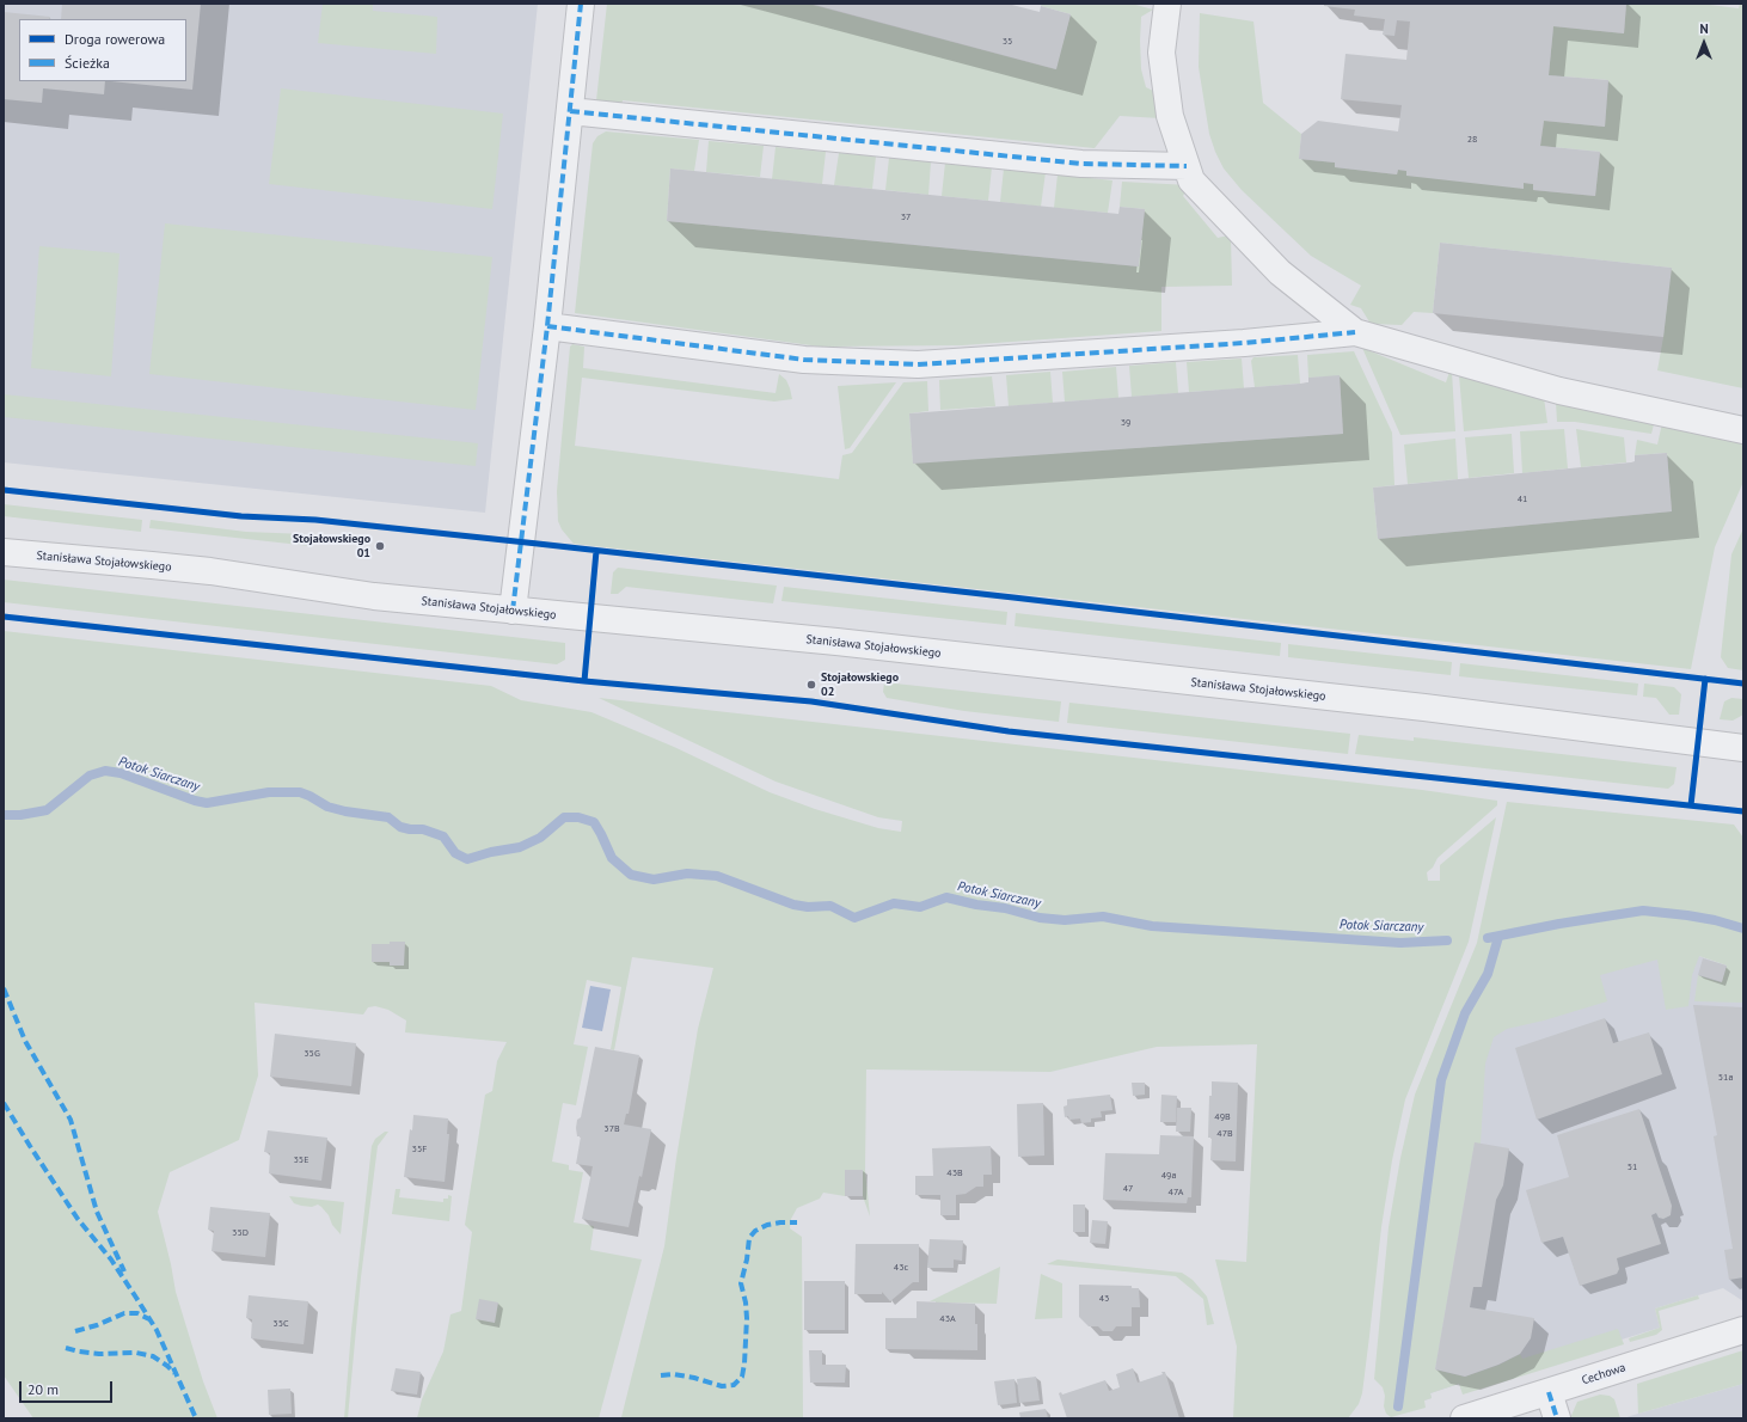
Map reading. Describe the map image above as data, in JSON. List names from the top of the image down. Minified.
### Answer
{"streets":{"street":["Stanisława Stojałowskiego","Cechowa"]},"water":["Potok Siarczany"],"places":["Stojałowskiego 01","Stojałowskiego 02"],"house_numbers":["35","28","37","39","41","35G","51a","49B","37B","47B","35F","35E","51","43B","49a","47","47A","35D","43c","43","43A","35C"],"legend":["Droga rowerowa","Ścieżka"],"scale_bar":"20 m","north":"top"}
